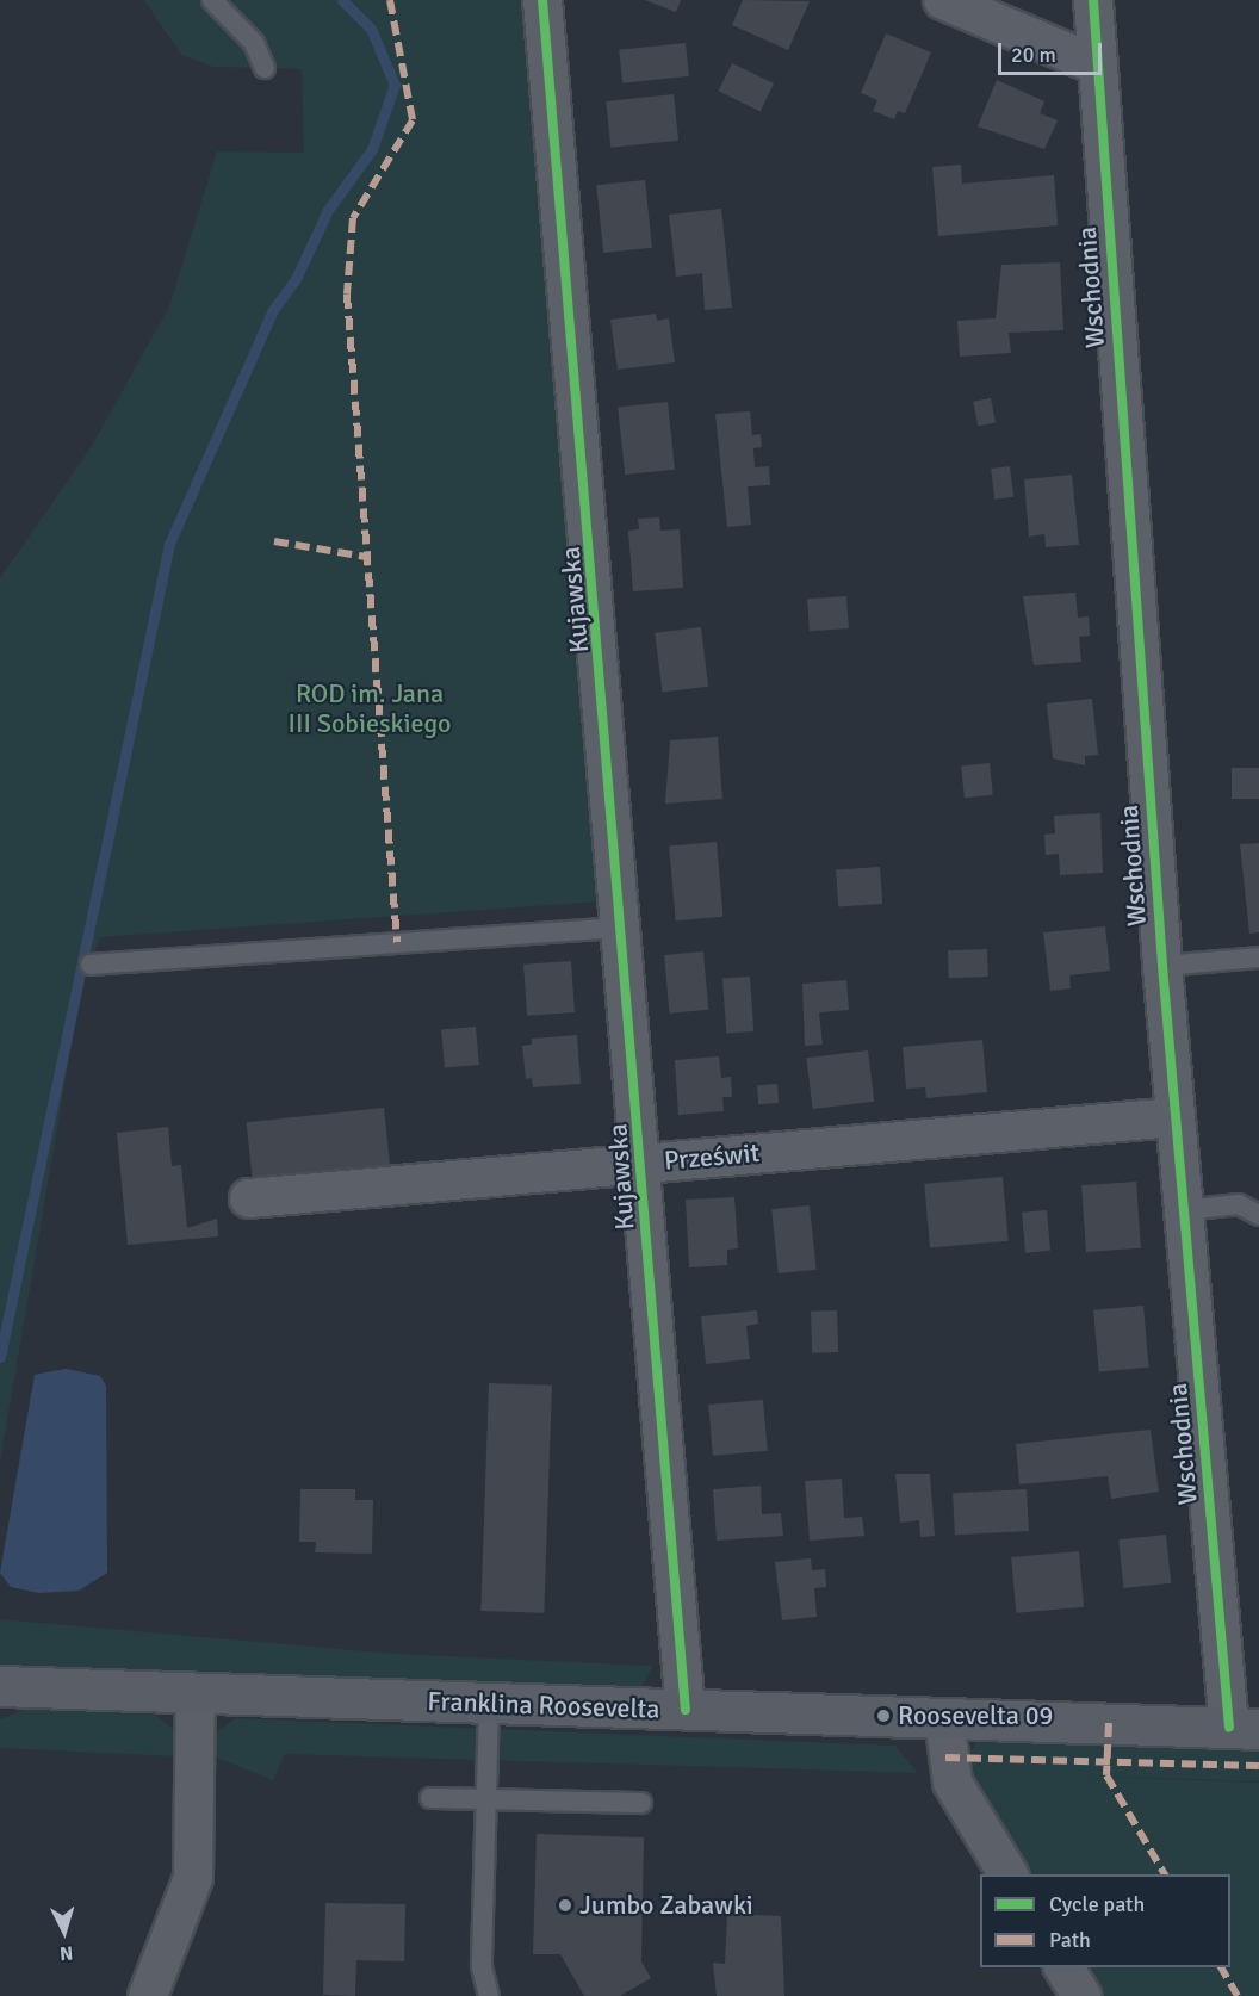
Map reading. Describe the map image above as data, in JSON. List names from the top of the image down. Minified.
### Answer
{"streets":{"street":["Wschodnia","Kujawska","Prześwit","Franklina Roosevelta"]},"crossings":[["Wschodnia","Prześwit"],["Wschodnia","Franklina Roosevelta"],["Kujawska","Prześwit"],["Kujawska","Franklina Roosevelta"]],"parks":["ROD im. Jana III Sobieskiego"],"places":["Roosevelta 09","Jumbo Zabawki"],"legend":["Cycle path","Path"],"scale_bar":"20 m","north":"bottom"}
